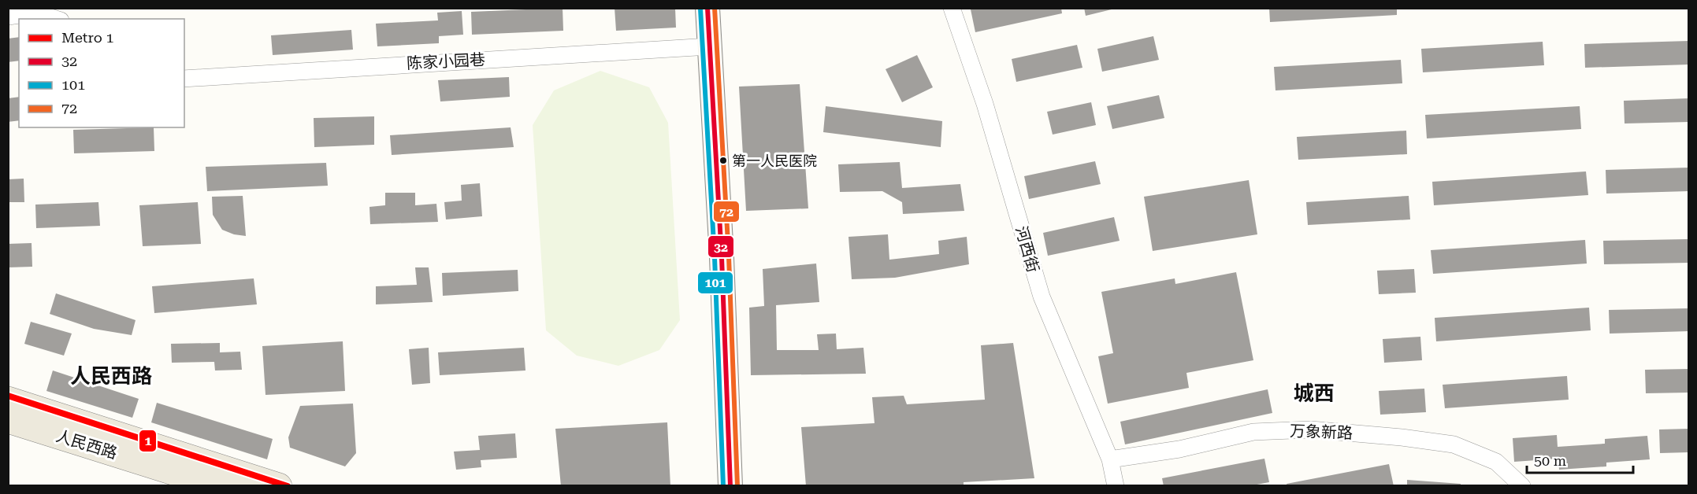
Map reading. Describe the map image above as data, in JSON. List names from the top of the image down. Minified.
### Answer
{"streets":{"main road":["人民西路"],"street":["陈家小园巷","河西街","万象新路"]},"crossings":[["河西街","万象新路"]],"districts":["人民西路","城西"],"places":["第一人民医院"],"lines":["transit line 32","transit line 72","transit line 101","metro line 1"],"legend":["Metro 1","32","101","72"],"scale_bar":"50 m"}
